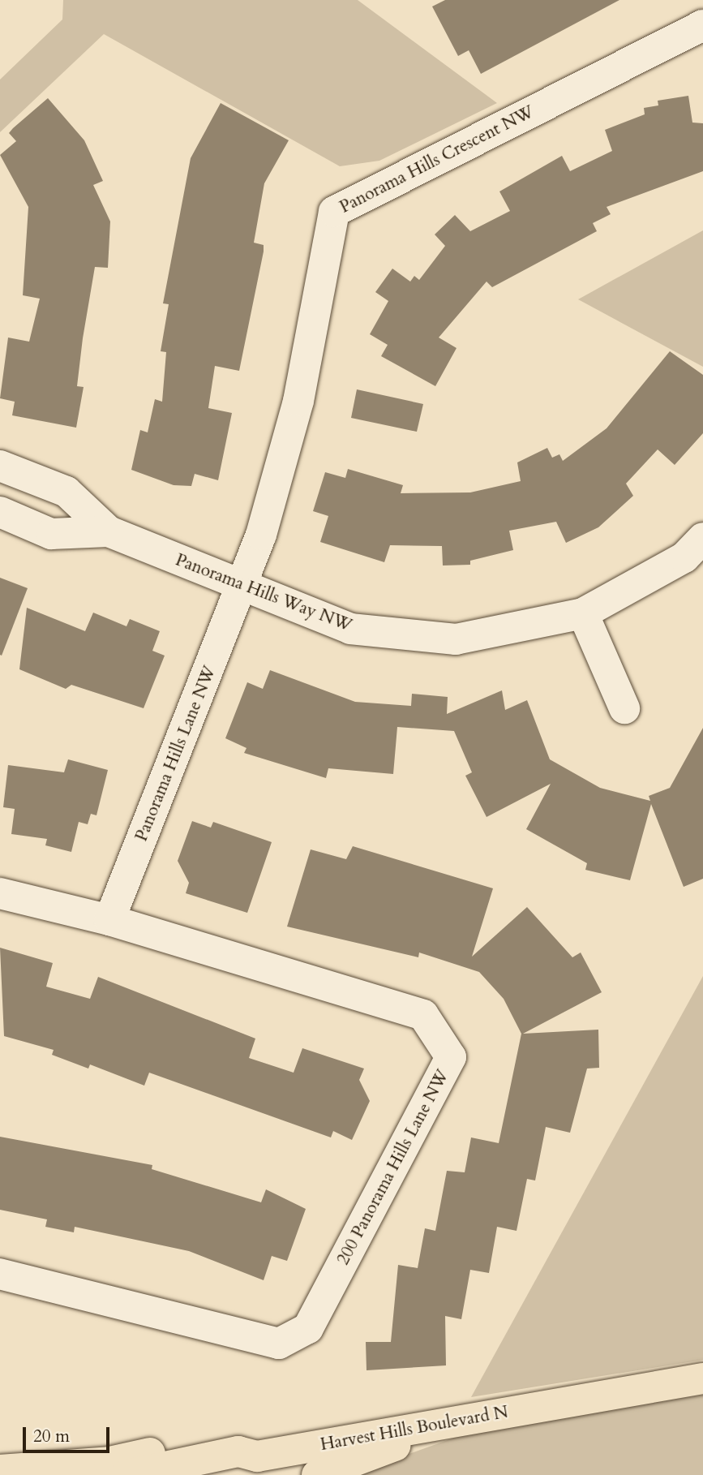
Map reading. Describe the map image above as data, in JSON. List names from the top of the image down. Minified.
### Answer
{"streets":{"main road":["Harvest Hills Boulevard N"],"street":["Panorama Hills Crescent NW","Panorama Hills Way NW","Panorama Hills Lane NW","200 Panorama Hills Lane NW"]},"crossings":[["Panorama Hills Crescent NW","Panorama Hills Way NW"],["Panorama Hills Crescent NW","Panorama Hills Lane NW"],["Panorama Hills Way NW","Panorama Hills Lane NW"],["Panorama Hills Lane NW","200 Panorama Hills Lane NW"]],"scale_bar":"20 m"}
